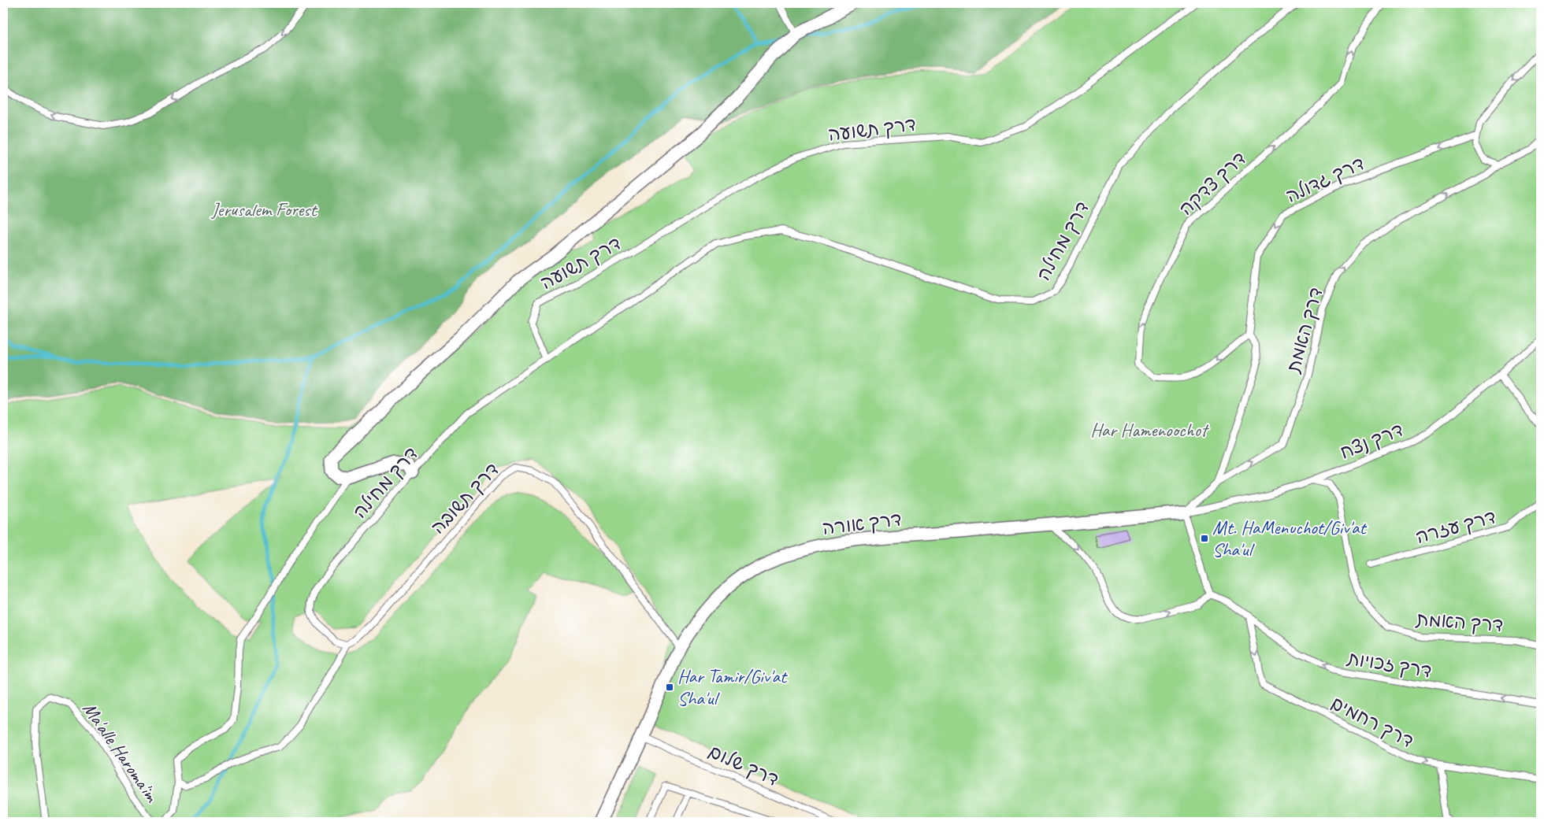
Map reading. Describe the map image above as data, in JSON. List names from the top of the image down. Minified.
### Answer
{"streets":{"street":["דרך אורה"],"lane":["דרך תשועה","דרך גדולה","דרך צדקה","דרך מחילה","דרך האמת","דרך נצח","דרך תשובה","דרך עזרה","דרך זכויות","דרך רחמים","Ma'alle Haroma'im","דרך שלום"]},"crossings":[["דרך תשועה","דרך מחילה"],["דרך גדולה","דרך צדקה"],["דרך גדולה","דרך האמת"],["דרך מחילה","דרך תשובה"],["דרך האמת","דרך נצח"],["דרך נצח","דרך אורה"],["דרך תשובה","דרך אורה"],["דרך אורה","דרך שלום"],["דרך זכויות","דרך רחמים"]],"one_way":["דרך גדולה","דרך האמת","דרך זכויות","דרך רחמים"],"parks":["Jerusalem Forest","Har Hamenoochot"],"places":{"transit":["Mt. HaMenuchot/Giv'at Sha'ul","Har Tamir/Giv'at Sha'ul"]}}
